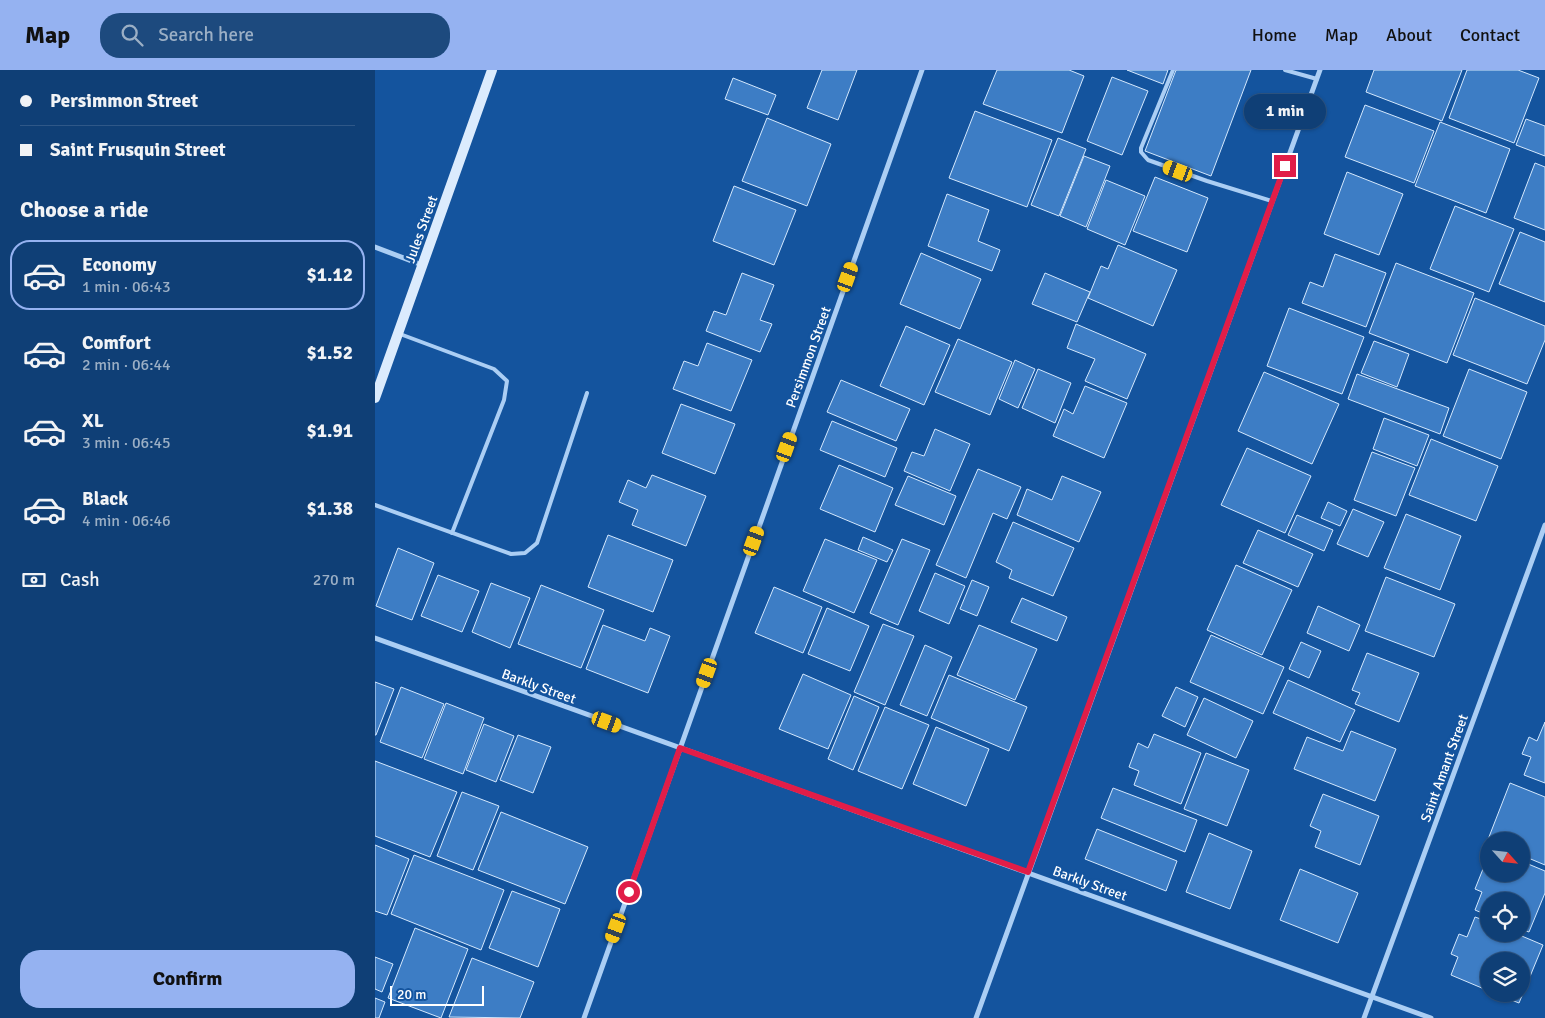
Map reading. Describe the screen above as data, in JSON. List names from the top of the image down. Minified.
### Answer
{"streets":{"main road":["Jules Street"],"street":["Persimmon Street","Barkly Street","Saint Amant Street"]},"crossings":[["Persimmon Street","Barkly Street"],["Barkly Street","Saint Amant Street"]],"scale_bar":"20 m","north":"bottom right","page":{"header":"Map","search":"Search here","nav":["Home","Map","About","Contact"],"banner":["Persimmon Street","Saint Frusquin Street"],"bubble":"1 min","heading":"Choose a ride","list":[{"name":"Economy","note":"1 min · 06:43","value":"$1.12"},{"name":"Comfort","note":"2 min · 06:44","value":"$1.52"},{"name":"XL","note":"3 min · 06:45","value":"$1.91"},{"name":"Black","note":"4 min · 06:46","value":"$1.38"}],"pay":["Cash","270 m"],"buttons":"Confirm","scale":"20 m"}}
